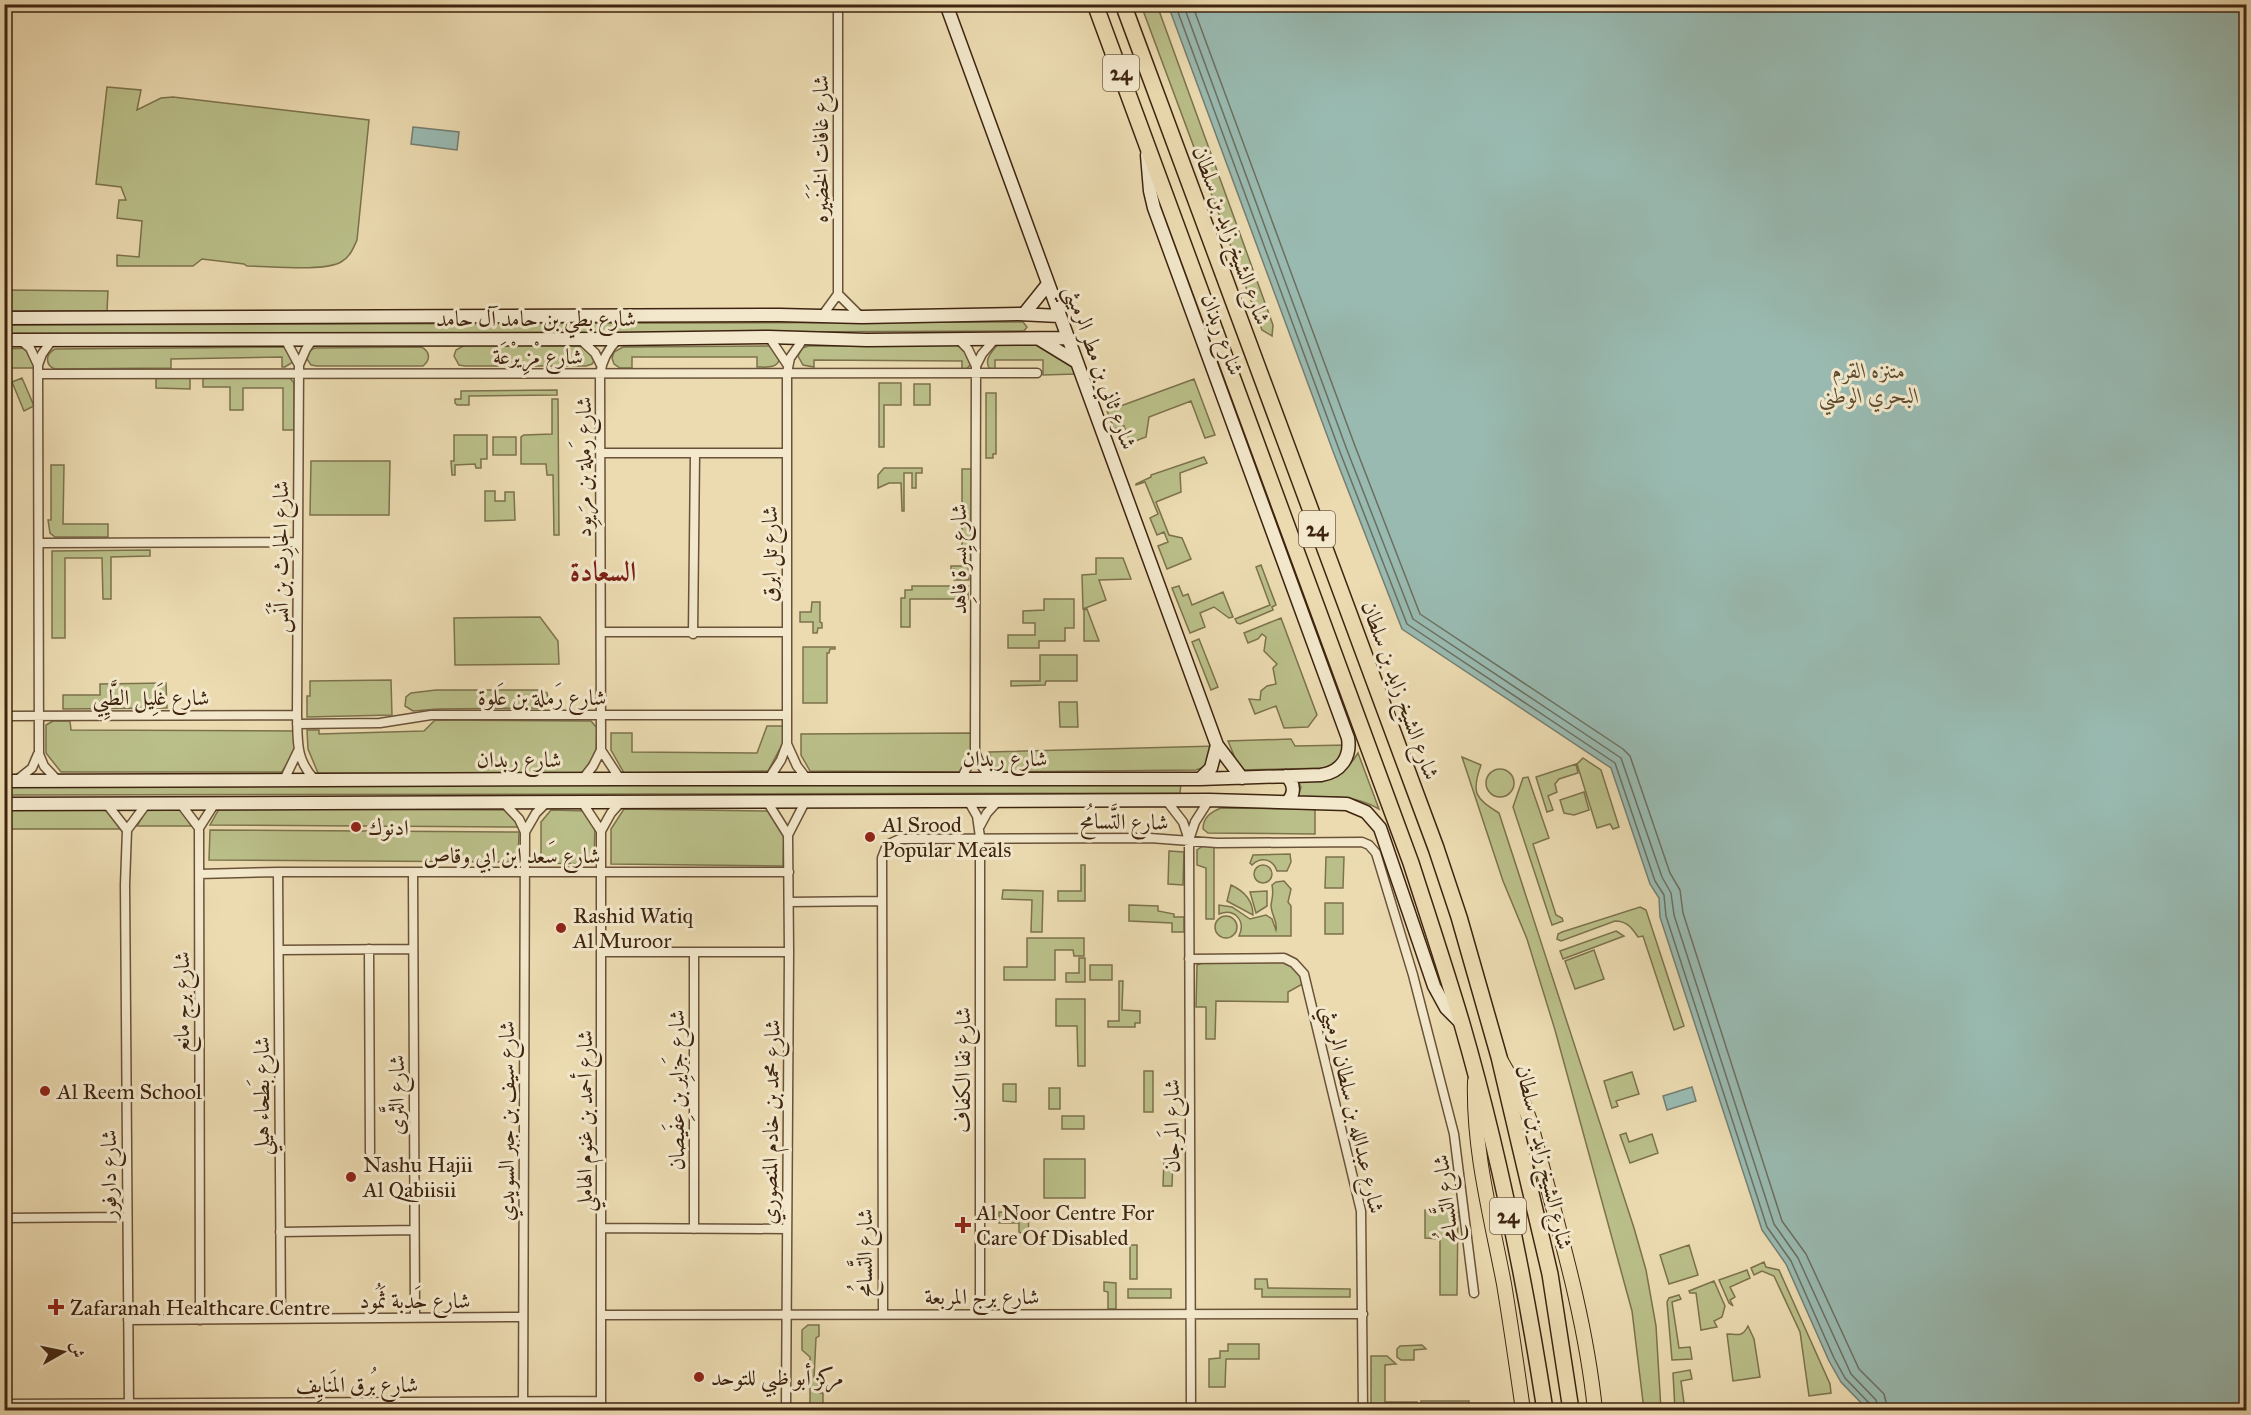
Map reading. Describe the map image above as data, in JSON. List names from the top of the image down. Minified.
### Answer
{"streets":{"highway":["24","شارع الشيخ زايد بن سلطان"],"main road":["شارع بطي بن حامد آل حامد","شارع ربدان","شارع ثاني بن مطر الرميثي"],"street":["شارع غافات الخَضَيره","شارع مْزِيرْعَة","شارع رَملة بن مرَيوِد","شارع تل ابرق","شارع الحارِث بن أنَس","شارع يِسرة فاهِد","شارع غَلِيل الطَّيِي","شارع رَملة بن عَلوة","شارع التَّسامُح","شارع سَعد ابن ابي وقاص","شارع برج مانع","شارع نقا الكفاف","شارع جَزايِر بن عِفَيصان","شارع الثَّرى","شارع بَطحاء هيلي","شارع عبدالله بن سلطان الرميثي","شارع سيف بن جبر السويدي","شارع أحمد بن غنوم الهاملي","شارع محمد بن خادم المنصوري","شارع المَرجان","شارع دارفور","شارع برج المربعة","شارع حَدبة ثَمُود","شارع بُرق المَنايِف"]},"crossings":[["24","شارع ربدان"],["شارع بطي بن حامد آل حامد","شارع ثاني بن مطر الرميثي"],["شارع بطي بن حامد آل حامد","شارع رَملة بن مرَيوِد"],["شارع بطي بن حامد آل حامد","شارع الحارِث بن أنَس"],["شارع ربدان","شارع ثاني بن مطر الرميثي"],["شارع ربدان","شارع تل ابرق"],["شارع ربدان","شارع الحارِث بن أنَس"],["شارع ربدان","شارع يِسرة فاهِد"],["شارع ربدان","شارع نقا الكفاف"],["شارع ربدان","شارع محمد بن خادم المنصوري"],["شارع ربدان","شارع المَرجان"],["شارع مْزِيرْعَة","شارع رَملة بن مرَيوِد"],["شارع مْزِيرْعَة","شارع تل ابرق"],["شارع مْزِيرْعَة","شارع الحارِث بن أنَس"],["شارع مْزِيرْعَة","شارع يِسرة فاهِد"],["شارع رَملة بن مرَيوِد","شارع رَملة بن عَلوة"],["شارع تل ابرق","شارع رَملة بن عَلوة"],["شارع الحارِث بن أنَس","شارع غَلِيل الطَّيِي"],["شارع الحارِث بن أنَس","شارع رَملة بن عَلوة"],["شارع غَلِيل الطَّيِي","شارع رَملة بن عَلوة"],["شارع التَّسامُح","شارع نقا الكفاف"],["شارع التَّسامُح","شارع المَرجان"],["شارع التَّسامُح","شارع برج المربعة"],["شارع سَعد ابن ابي وقاص","شارع برج مانع"],["شارع سَعد ابن ابي وقاص","شارع الثَّرى"],["شارع سَعد ابن ابي وقاص","شارع بَطحاء هيلي"],["شارع سَعد ابن ابي وقاص","شارع سيف بن جبر السويدي"],["شارع سَعد ابن ابي وقاص","شارع أحمد بن غنوم الهاملي"],["شارع سَعد ابن ابي وقاص","شارع محمد بن خادم المنصوري"],["شارع برج مانع","شارع حَدبة ثَمُود"],["شارع نقا الكفاف","شارع برج المربعة"],["شارع الثَّرى","شارع حَدبة ثَمُود"],["شارع بَطحاء هيلي","شارع حَدبة ثَمُود"],["شارع عبدالله بن سلطان الرميثي","شارع المَرجان"],["شارع عبدالله بن سلطان الرميثي","شارع برج المربعة"],["شارع سيف بن جبر السويدي","شارع حَدبة ثَمُود"],["شارع سيف بن جبر السويدي","شارع بُرق المَنايِف"],["شارع أحمد بن غنوم الهاملي","شارع برج المربعة"],["شارع أحمد بن غنوم الهاملي","شارع بُرق المَنايِف"],["شارع محمد بن خادم المنصوري","شارع برج المربعة"],["شارع المَرجان","شارع برج المربعة"],["شارع دارفور","شارع حَدبة ثَمُود"],["شارع دارفور","شارع بُرق المَنايِف"]],"districts":["السعادة"],"parks":["متنزه القرم البحري الوطني"],"places":{"other":["ادنوك","Al Srood Popular Meals","Rashid Watiq Al Muroor","Al Reem School","Nashu Hajii Al Qabiisii","مركز أبو ظبي للتوحد"],"health":["Al Noor Centre For Care Of Disabled","Zafaranah Healthcare Centre"]},"north":"right"}
